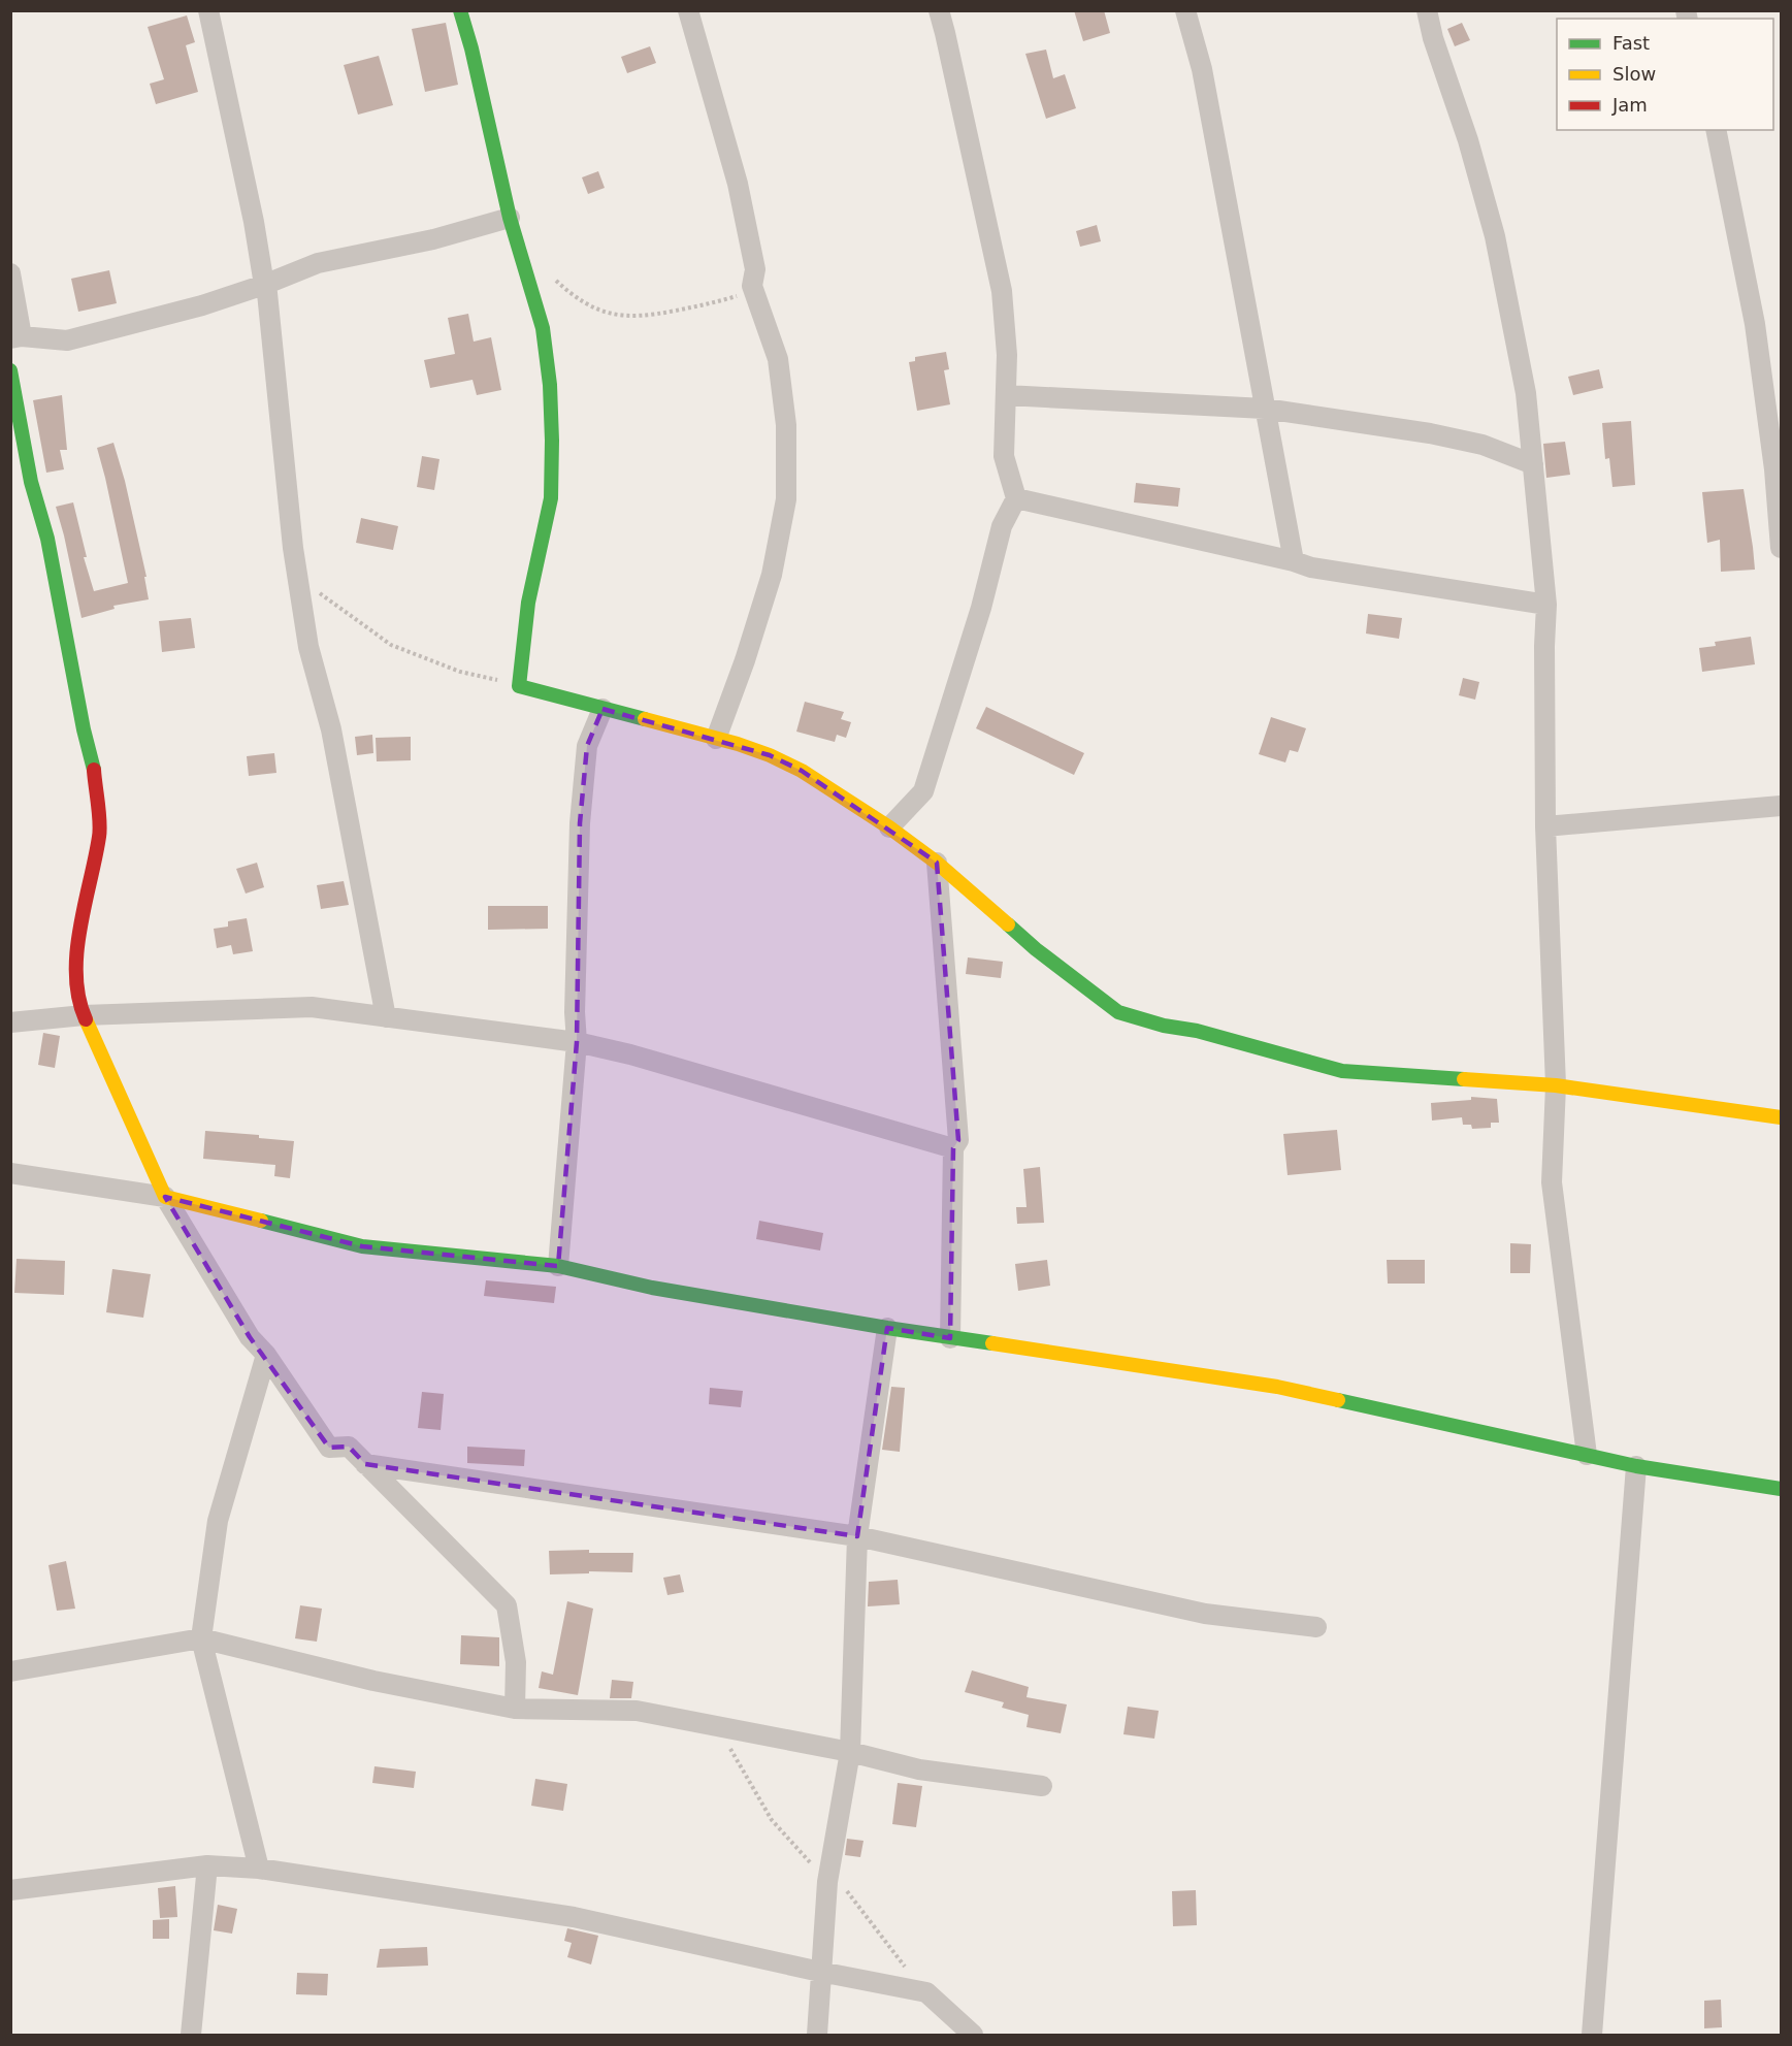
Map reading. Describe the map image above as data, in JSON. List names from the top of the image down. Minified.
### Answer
{"legend":["Fast","Slow","Jam"]}
